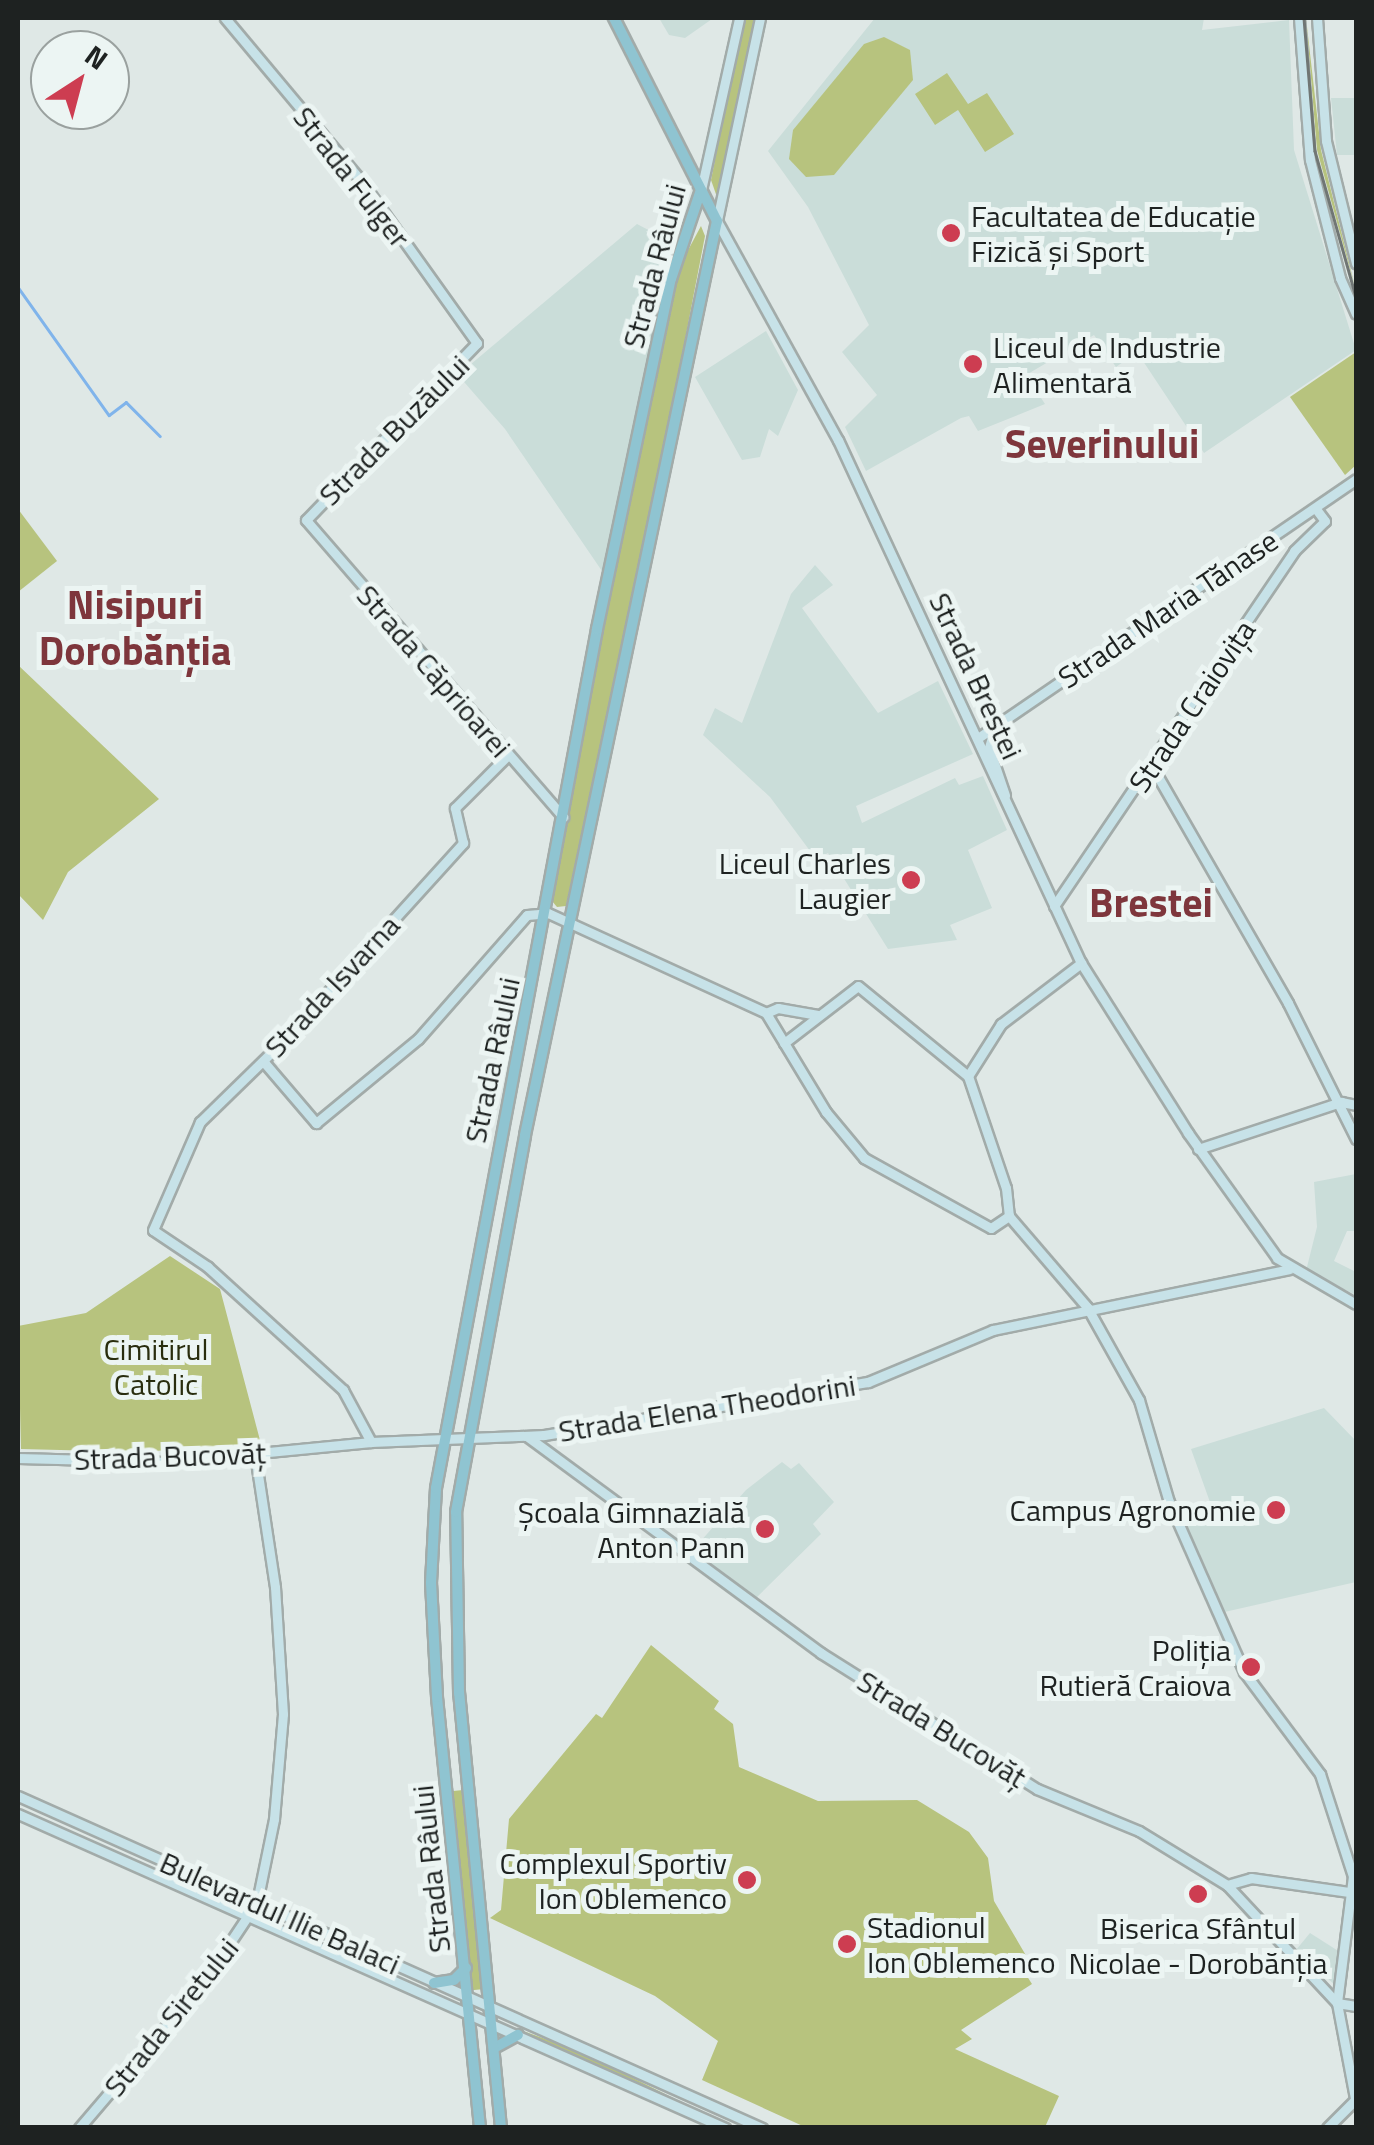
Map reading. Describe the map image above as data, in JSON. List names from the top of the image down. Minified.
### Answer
{"streets":{"main road":["Strada Râului","Strada Brestei"],"street":["Strada Fulger","Strada Buzăului","Strada Maria Tănase","Strada Căprioarei","Strada Craiovița","Strada Isvarna","Strada Elena Theodorini","Strada Bucovăț","Bulevardul Ilie Balaci","Strada Siretului"]},"crossings":[["Strada Fulger","Strada Buzăului"],["Strada Râului","Strada Căprioarei"],["Strada Râului","Strada Brestei"],["Strada Râului","Strada Elena Theodorini"],["Strada Râului","Strada Bucovăț"],["Strada Râului","Bulevardul Ilie Balaci"],["Strada Buzăului","Strada Căprioarei"],["Strada Maria Tănase","Strada Brestei"],["Strada Maria Tănase","Strada Craiovița"],["Strada Căprioarei","Strada Isvarna"],["Strada Brestei","Strada Craiovița"],["Strada Brestei","Strada Elena Theodorini"],["Strada Isvarna","Strada Bucovăț"],["Strada Elena Theodorini","Strada Bucovăț"],["Strada Bucovăț","Strada Siretului"],["Bulevardul Ilie Balaci","Strada Siretului"]],"districts":["Severinului","Nisipuri Dorobănția","Brestei"],"parks":["Cimitirul Catolic"],"places":["Facultatea de Educație Fizică și Sport","Liceul de Industrie Alimentară","Liceul Charles Laugier","Campus Agronomie","Școala Gimnazială Anton Pann","Poliția Rutieră Craiova","Complexul Sportiv Ion Oblemenco","Biserica Sfântul Nicolae - Dorobănția","Stadionul Ion Oblemenco"],"north":"top right"}
